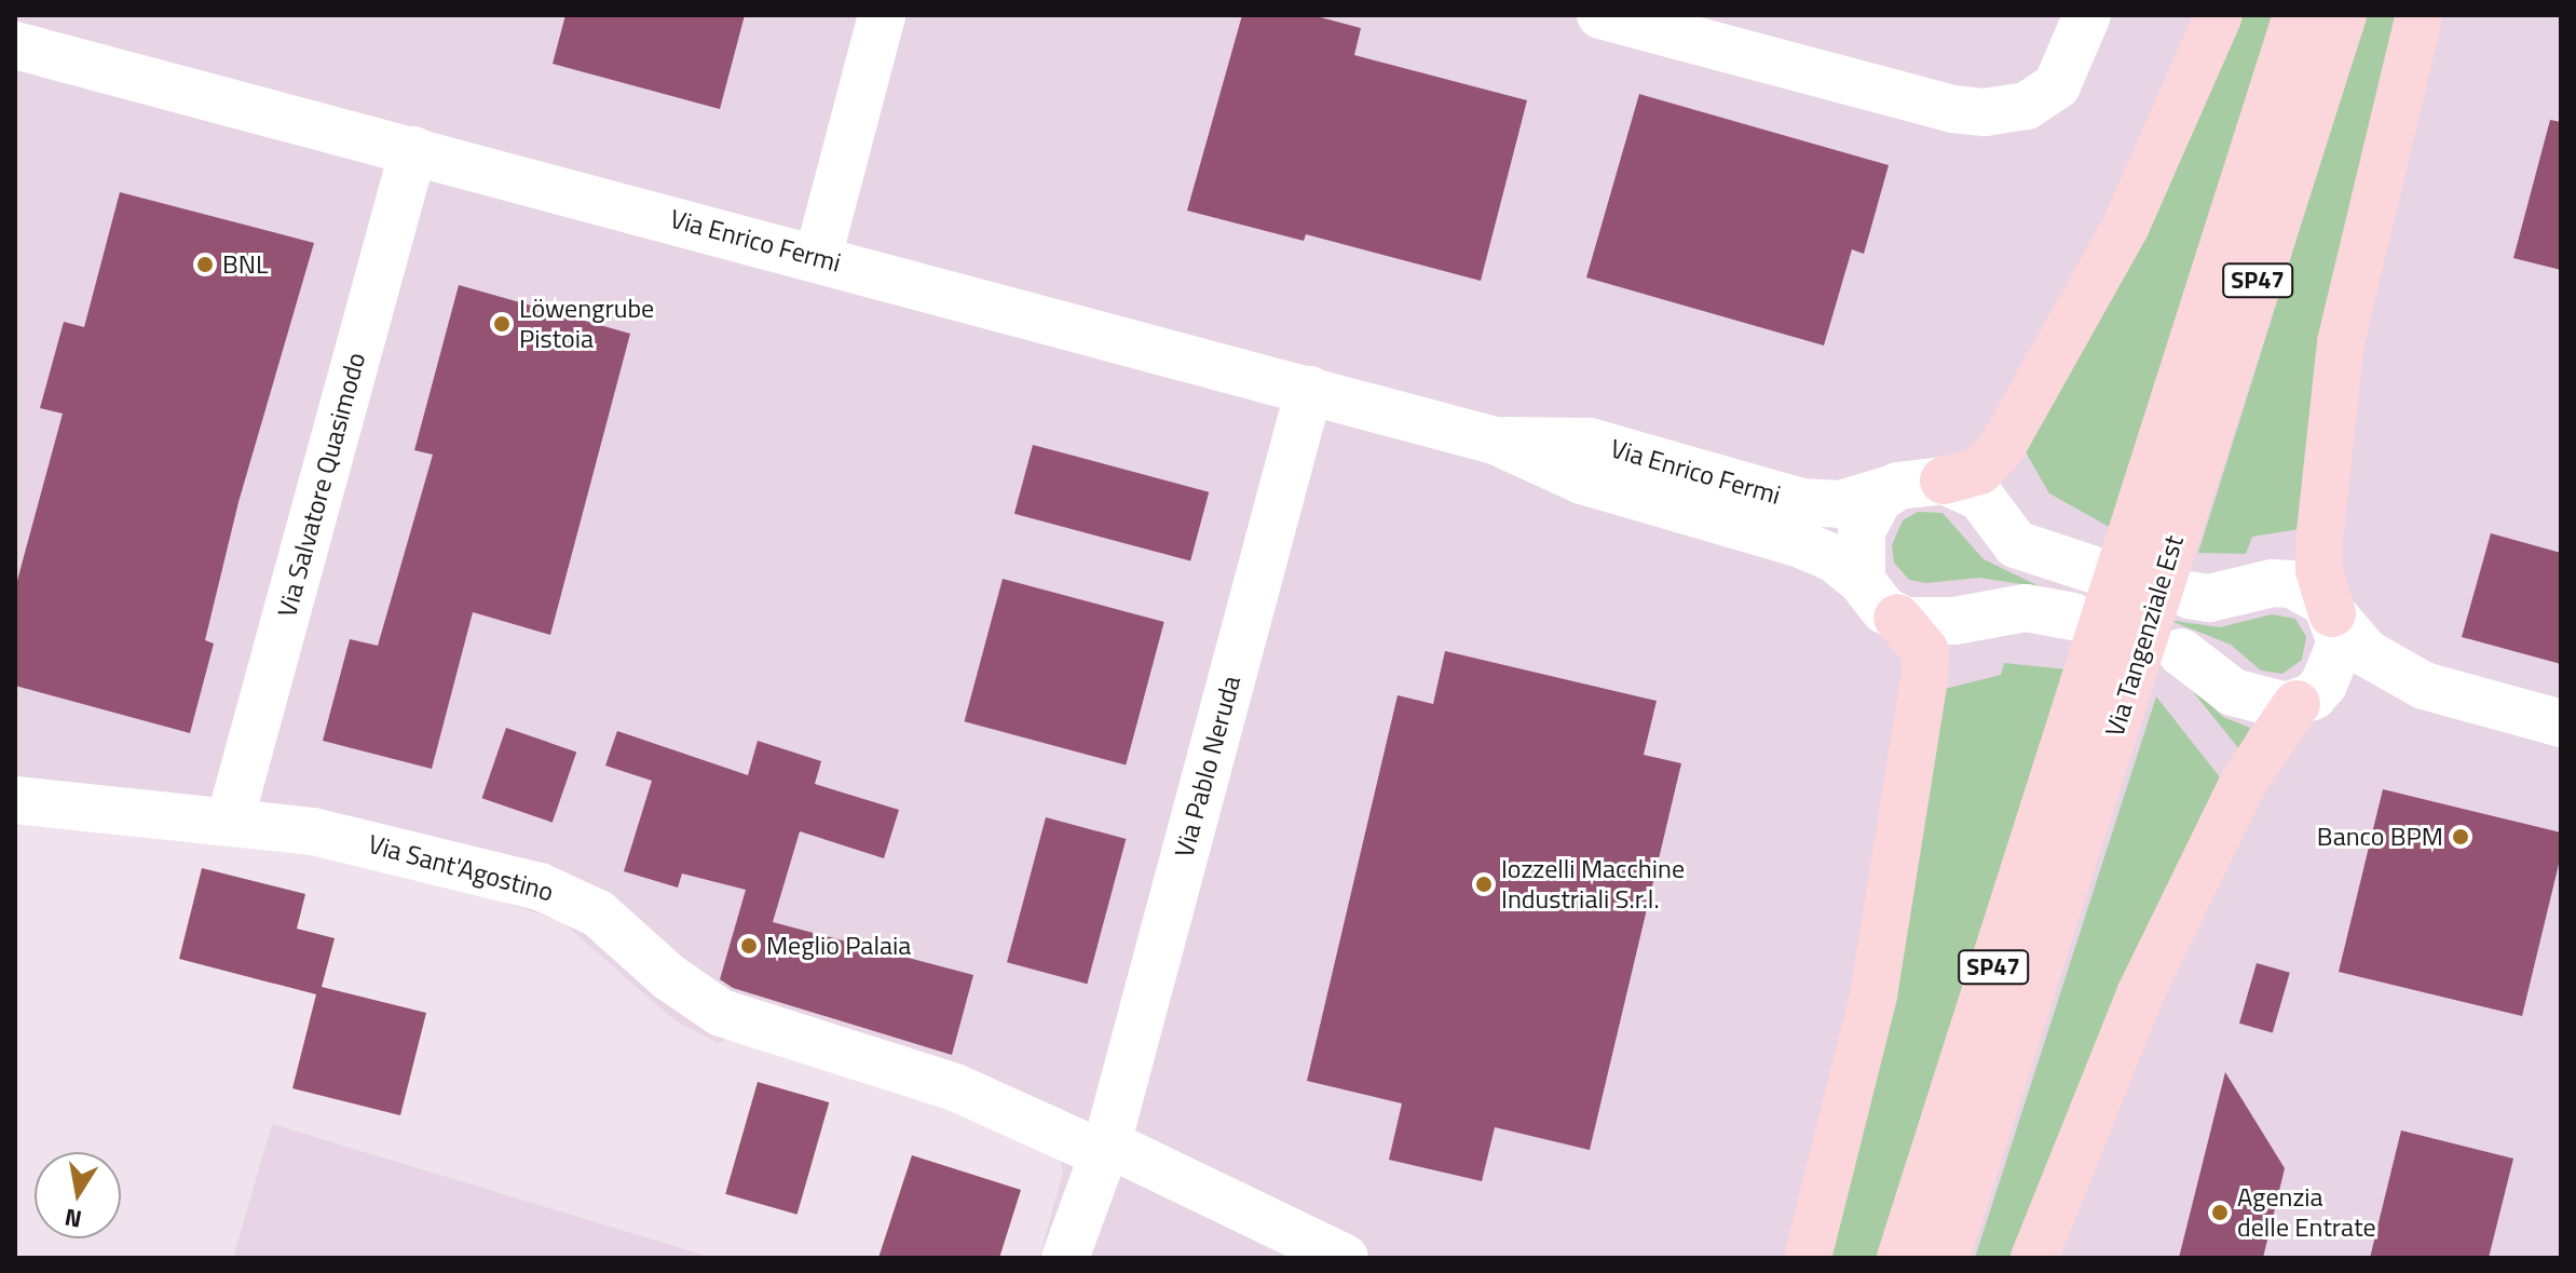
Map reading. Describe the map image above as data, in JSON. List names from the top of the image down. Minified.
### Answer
{"streets":{"main road":["SP47","Via Tangenziale Est"],"street":["Via Enrico Fermi","Via Salvatore Quasimodo","Via Pablo Neruda","Via Sant'Agostino"]},"crossings":[["Via Enrico Fermi","Via Salvatore Quasimodo"],["Via Enrico Fermi","Via Pablo Neruda"],["Via Salvatore Quasimodo","Via Sant'Agostino"],["Via Pablo Neruda","Via Sant'Agostino"]],"places":["BNL","Löwengrube Pistoia","Banco BPM","Iozzelli Macchine Industriali S.r.l.","Meglio Palaia","Agenzia delle Entrate"],"north":"bottom"}
